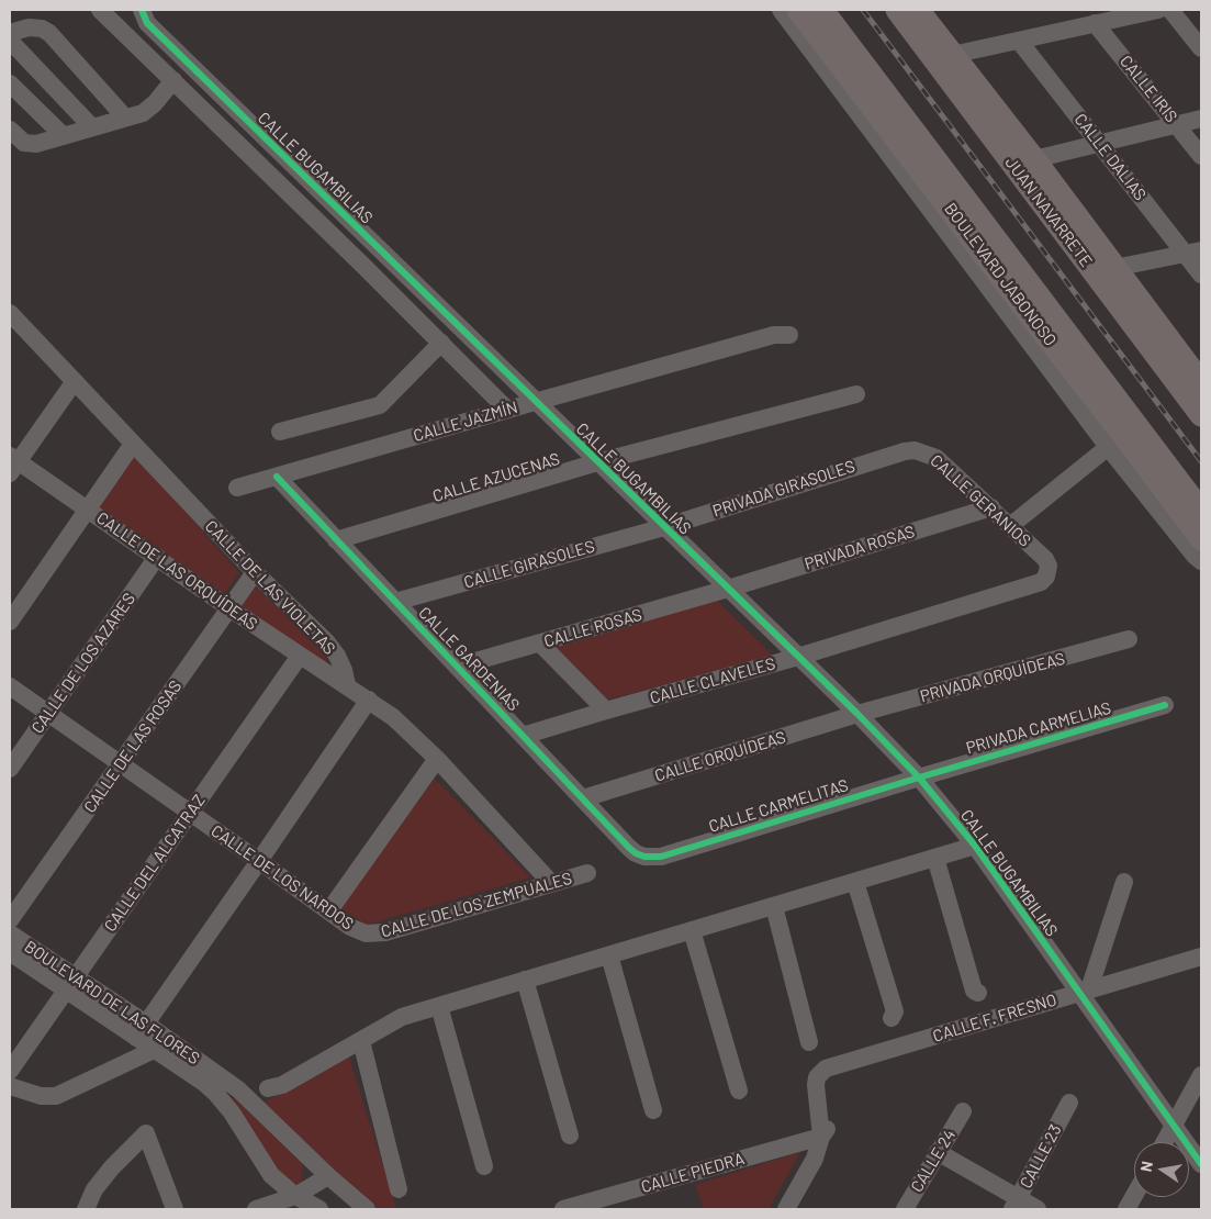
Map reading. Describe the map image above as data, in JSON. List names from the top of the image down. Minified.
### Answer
{"streets":{"main road":["JUAN NAVARRETE","BOULEVARD JABONOSO"],"street":["CALLE IRIS","CALLE DALIAS","CALLE BUGAMBILIAS","CALLE JAZMÍN","CALLE AZUCENAS","PRIVADA GIRASOLES","CALLE GERANIOS","PRIVADA ROSAS","CALLE GIRASOLES","CALLE DE LAS ORQUÍDEAS","CALLE DE LAS VIOLETAS","CALLE ROSAS","CALLE GARDENIAS","CALLE DE LOS AZARES","PRIVADA ORQUÍDEAS","CALLE CLAVELES","PRIVADA CARMELIAS","CALLE DE LAS ROSAS","CALLE ORQUÍDEAS","CALLE CARMELITAS","CALLE DEL ALCATRAZ","CALLE DE LOS NARDOS","CALLE DE LOS ZEMPUALES","BOULEVARD DE LAS FLORES","CALLE F. FRESNO","CALLE 23","CALLE 24","CALLE PIEDRA"]},"crossings":[["CALLE BUGAMBILIAS","CALLE JAZMÍN"],["CALLE BUGAMBILIAS","CALLE AZUCENAS"],["CALLE BUGAMBILIAS","PRIVADA GIRASOLES"],["CALLE BUGAMBILIAS","PRIVADA ROSAS"],["CALLE BUGAMBILIAS","CALLE GIRASOLES"],["CALLE BUGAMBILIAS","CALLE ROSAS"],["CALLE BUGAMBILIAS","PRIVADA ORQUÍDEAS"],["CALLE BUGAMBILIAS","CALLE CLAVELES"],["CALLE BUGAMBILIAS","PRIVADA CARMELIAS"],["CALLE BUGAMBILIAS","CALLE ORQUÍDEAS"],["CALLE BUGAMBILIAS","CALLE CARMELITAS"],["CALLE BUGAMBILIAS","CALLE F. FRESNO"],["CALLE JAZMÍN","CALLE GARDENIAS"],["CALLE AZUCENAS","CALLE GARDENIAS"],["PRIVADA GIRASOLES","CALLE GERANIOS"],["PRIVADA GIRASOLES","CALLE GIRASOLES"],["CALLE GERANIOS","PRIVADA ROSAS"],["CALLE GERANIOS","CALLE CLAVELES"],["PRIVADA ROSAS","CALLE ROSAS"],["CALLE GIRASOLES","CALLE GARDENIAS"],["CALLE DE LAS ORQUÍDEAS","CALLE DE LAS VIOLETAS"],["CALLE DE LAS ORQUÍDEAS","CALLE DE LOS AZARES"],["CALLE DE LAS ORQUÍDEAS","CALLE DE LAS ROSAS"],["CALLE DE LAS ORQUÍDEAS","CALLE DEL ALCATRAZ"],["CALLE DE LAS VIOLETAS","CALLE DE LAS ROSAS"],["CALLE ROSAS","CALLE GARDENIAS"],["CALLE GARDENIAS","CALLE CLAVELES"],["CALLE GARDENIAS","CALLE ORQUÍDEAS"],["CALLE GARDENIAS","CALLE CARMELITAS"],["CALLE DE LOS AZARES","CALLE DE LOS NARDOS"],["PRIVADA ORQUÍDEAS","CALLE ORQUÍDEAS"],["PRIVADA CARMELIAS","CALLE CARMELITAS"],["CALLE DE LAS ROSAS","CALLE DE LOS NARDOS"],["CALLE DEL ALCATRAZ","CALLE DE LOS NARDOS"],["CALLE DEL ALCATRAZ","BOULEVARD DE LAS FLORES"],["CALLE DE LOS NARDOS","CALLE DE LOS ZEMPUALES"],["CALLE F. FRESNO","CALLE PIEDRA"]],"north":"left"}
